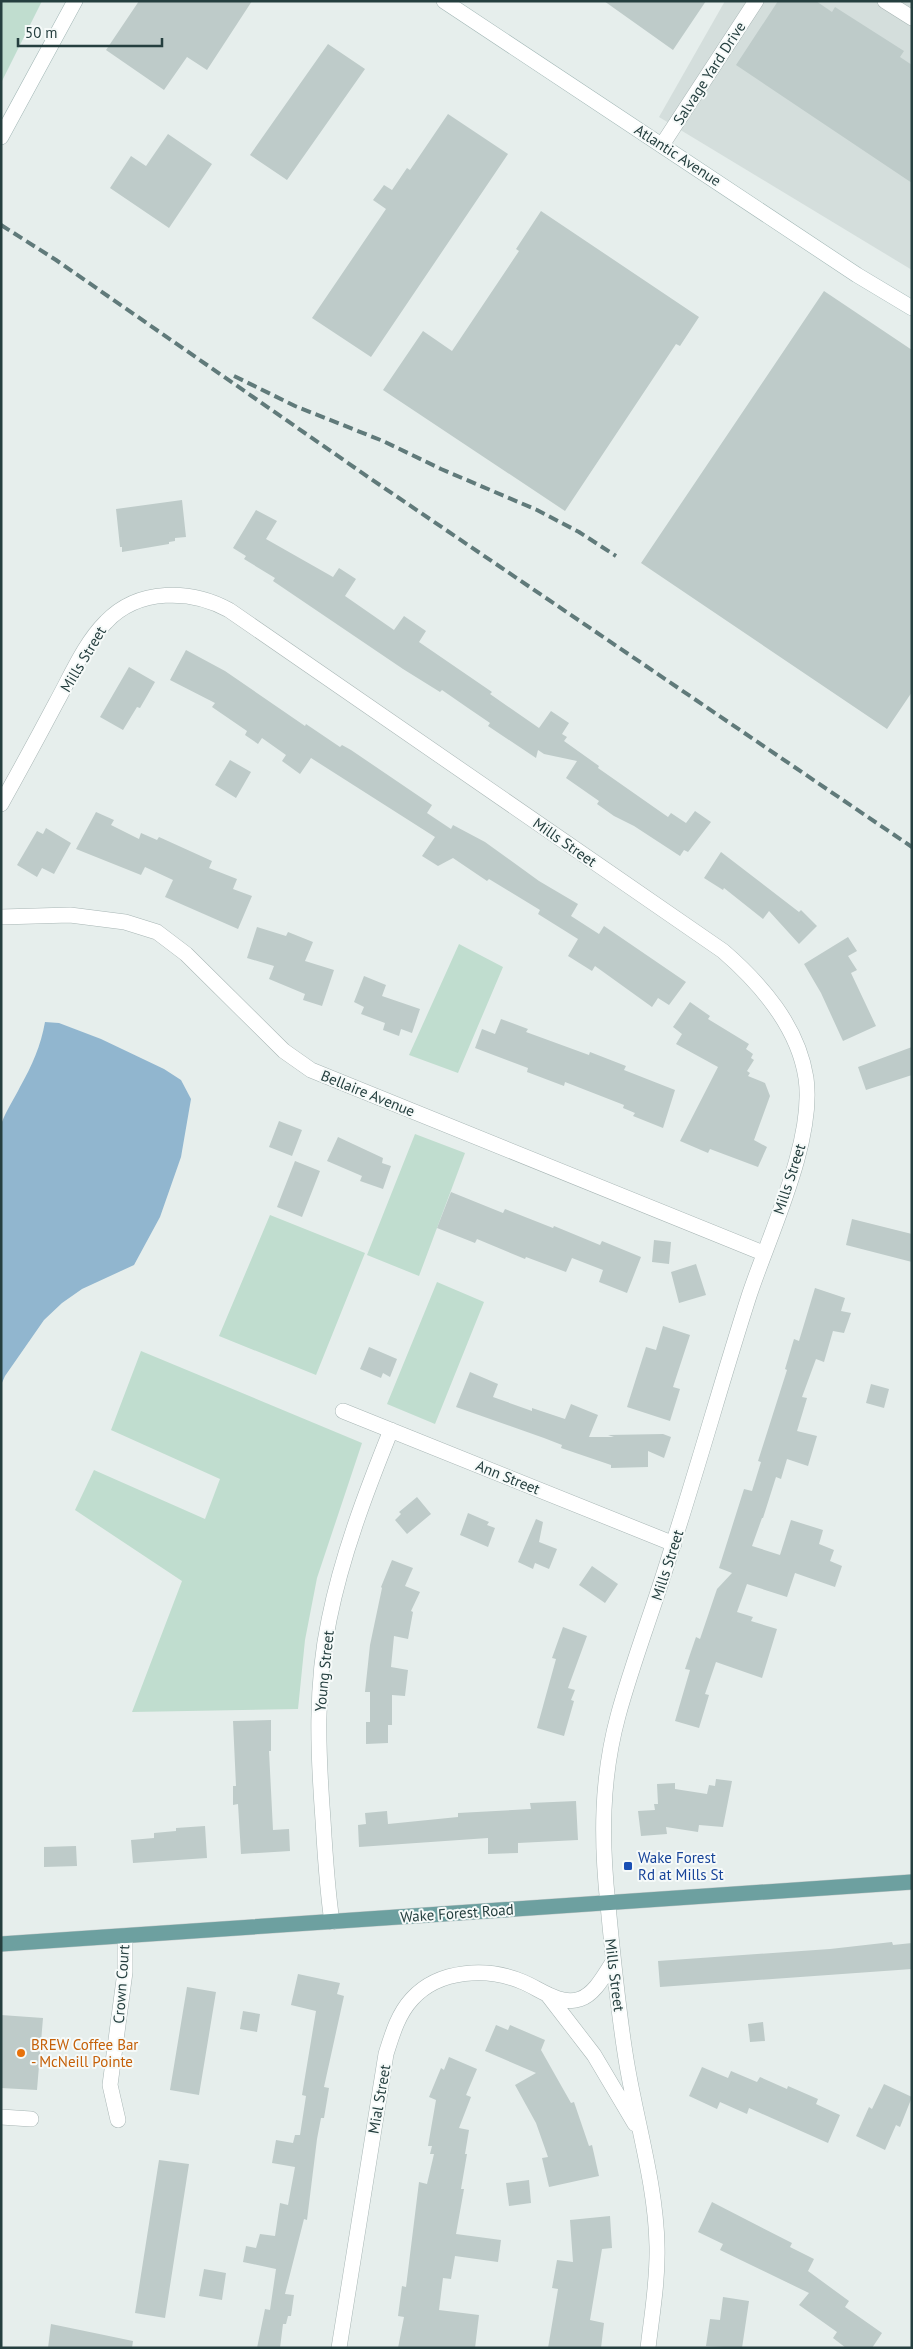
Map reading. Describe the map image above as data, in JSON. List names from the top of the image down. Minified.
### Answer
{"streets":{"main road":["Wake Forest Road"],"street":["Salvage Yard Drive","Atlantic Avenue","Mills Street","Bellaire Avenue","Ann Street","Young Street","Crown Court","Mial Street"]},"crossings":[["Salvage Yard Drive","Atlantic Avenue"],["Mills Street","Bellaire Avenue"],["Mills Street","Ann Street"],["Mills Street","Wake Forest Road"],["Mills Street","Mial Street"],["Ann Street","Young Street"],["Young Street","Wake Forest Road"],["Wake Forest Road","Crown Court"]],"places":{"transit":["Wake Forest Rd at Mills St"],"other":["BREW Coffee Bar - McNeill Pointe"]},"scale_bar":"50 m"}
